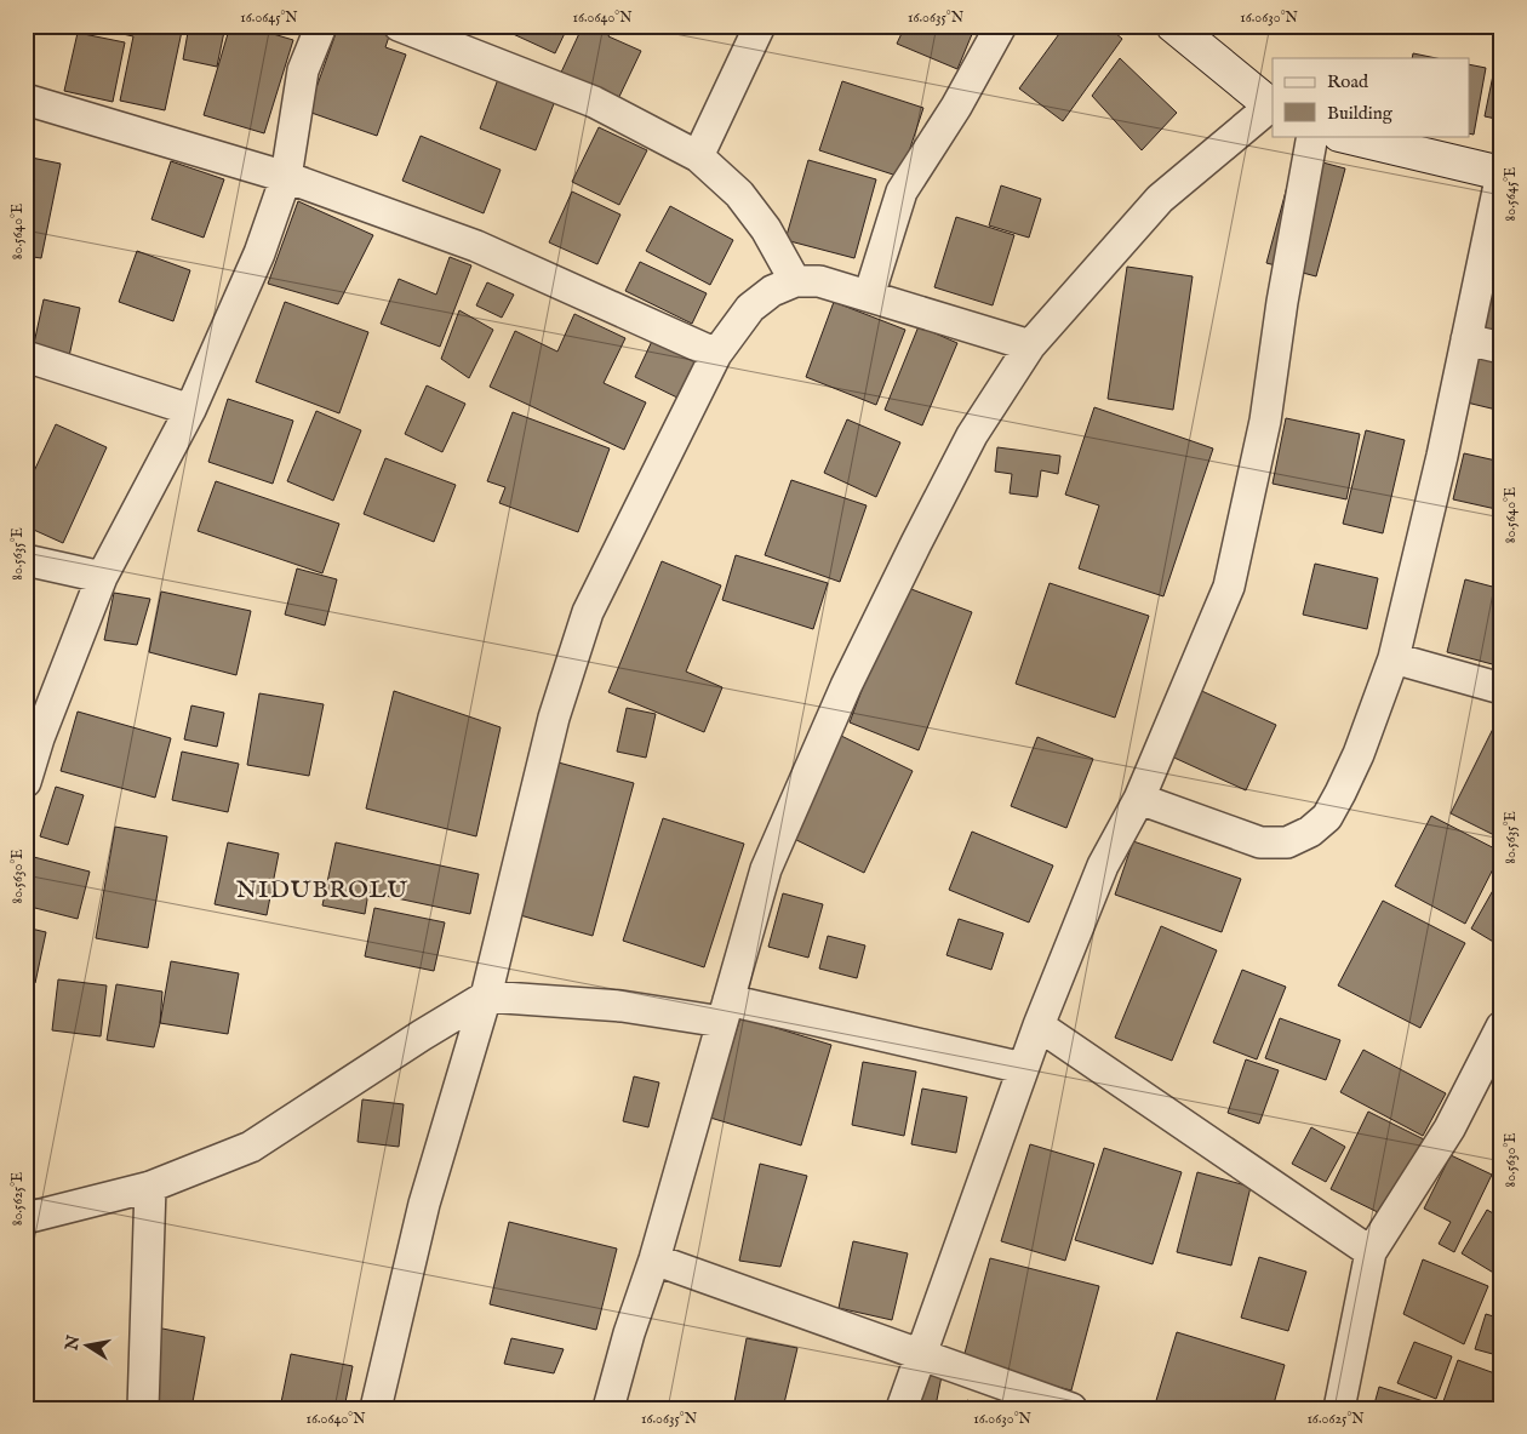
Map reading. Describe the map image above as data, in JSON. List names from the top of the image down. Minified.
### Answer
{"districts":["NIDUBROLU"],"legend":["Road","Building"],"north":"left","coordinates":["16.0645°N","16.0640°N","16.0635°N","16.0630°N","80.5645°E","80.5640°E","80.5635°E","80.5630°E","80.5625°E","16.0625°N"]}
